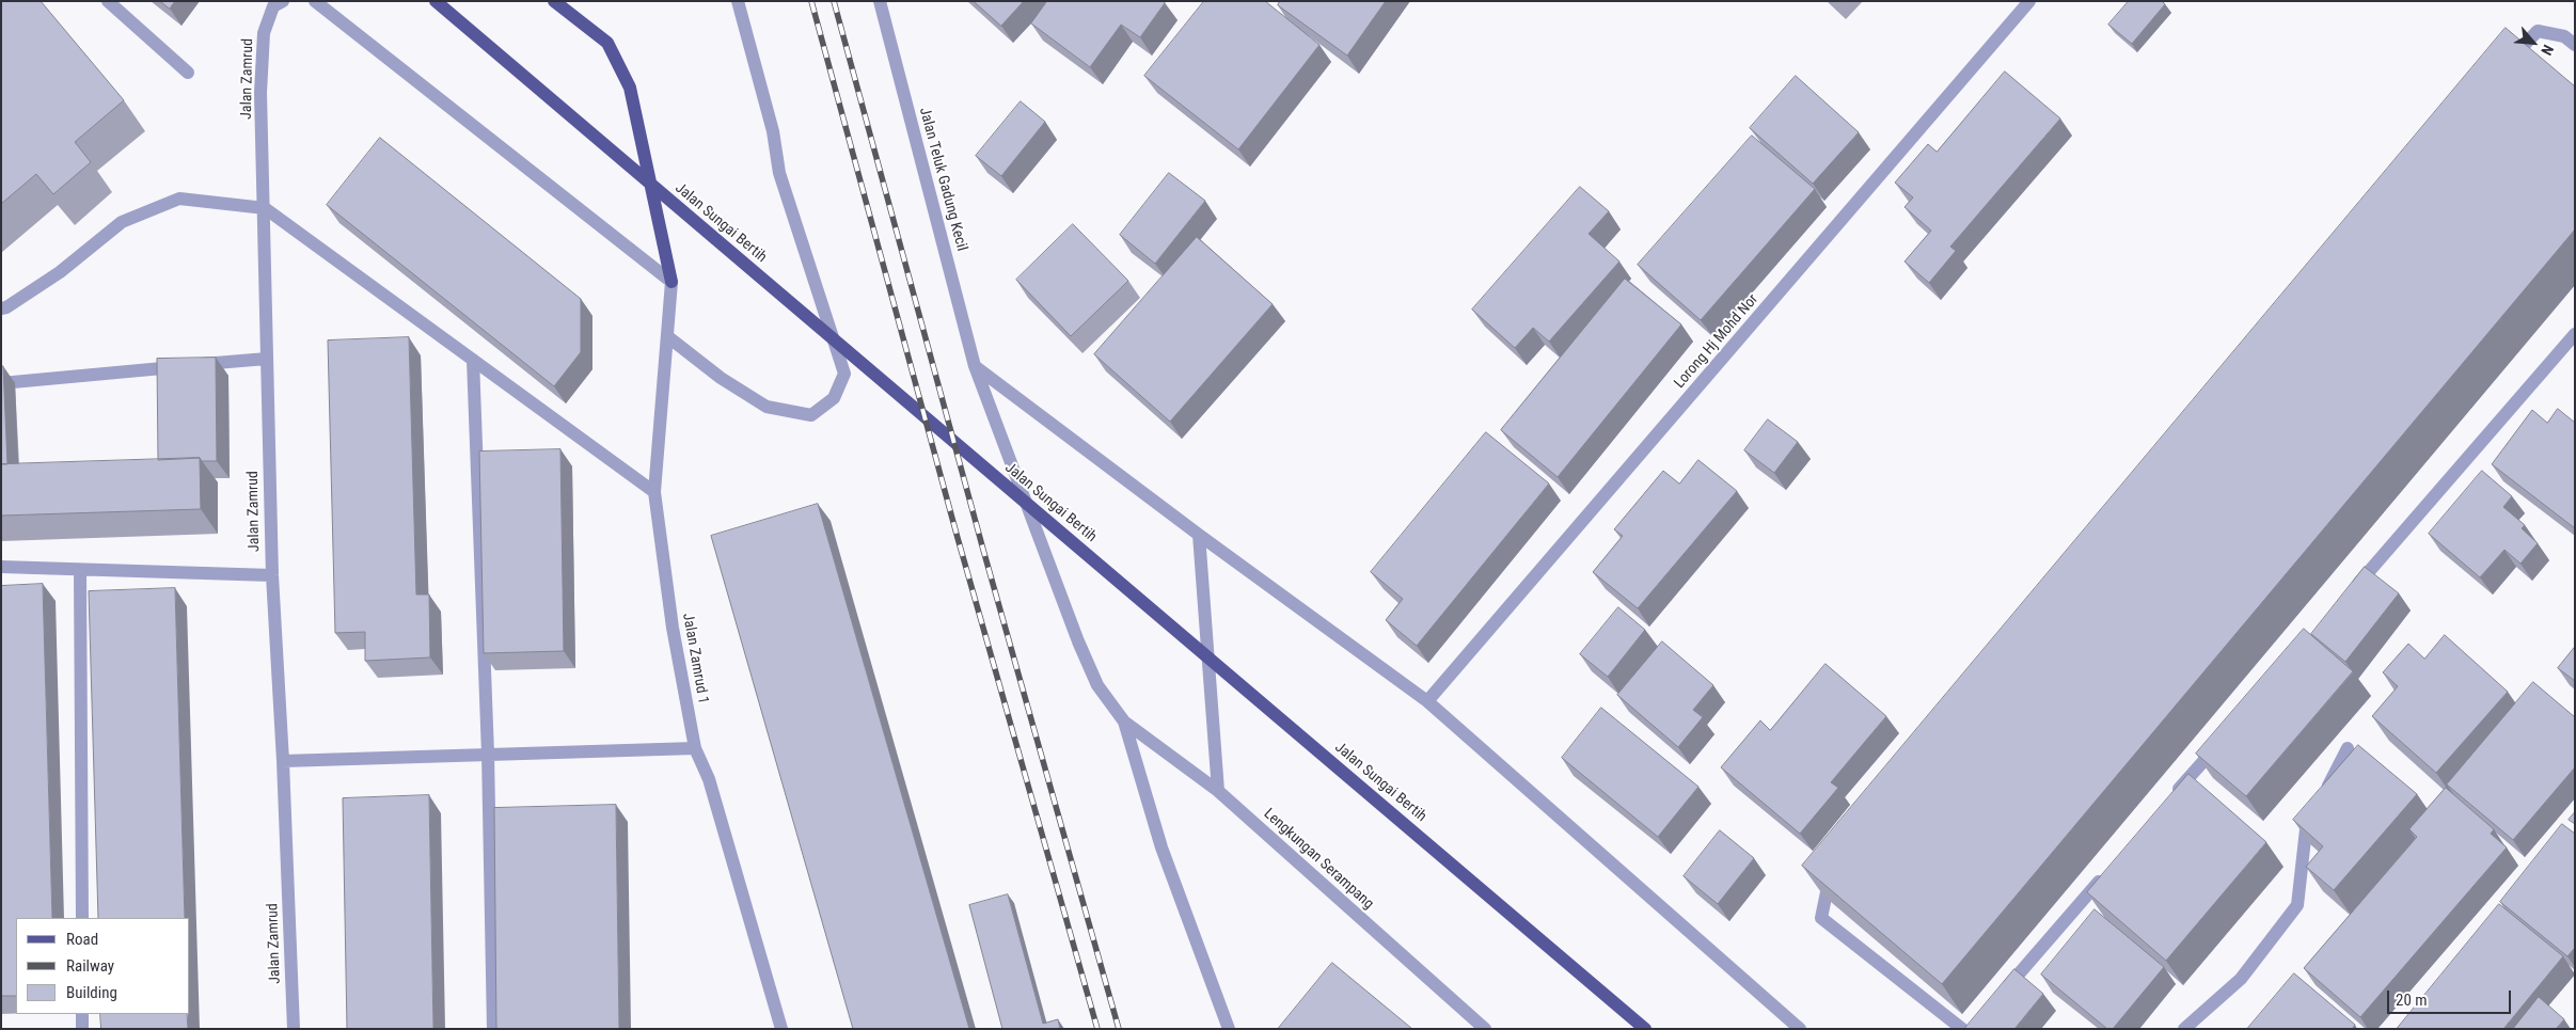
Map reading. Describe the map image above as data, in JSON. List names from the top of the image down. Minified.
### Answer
{"streets":{"main road":["Jalan Sungai Bertih"],"street":["Jalan Zamrud","Jalan Teluk Gadung Kecil","Lorong Hj Mohd Nor","Jalan Zamrud 1","Lengkungan Serampang"]},"crossings":[["Jalan Teluk Gadung Kecil","Lengkungan Serampang"]],"legend":["Road","Railway","Building"],"scale_bar":"20 m","north":"bottom right"}
